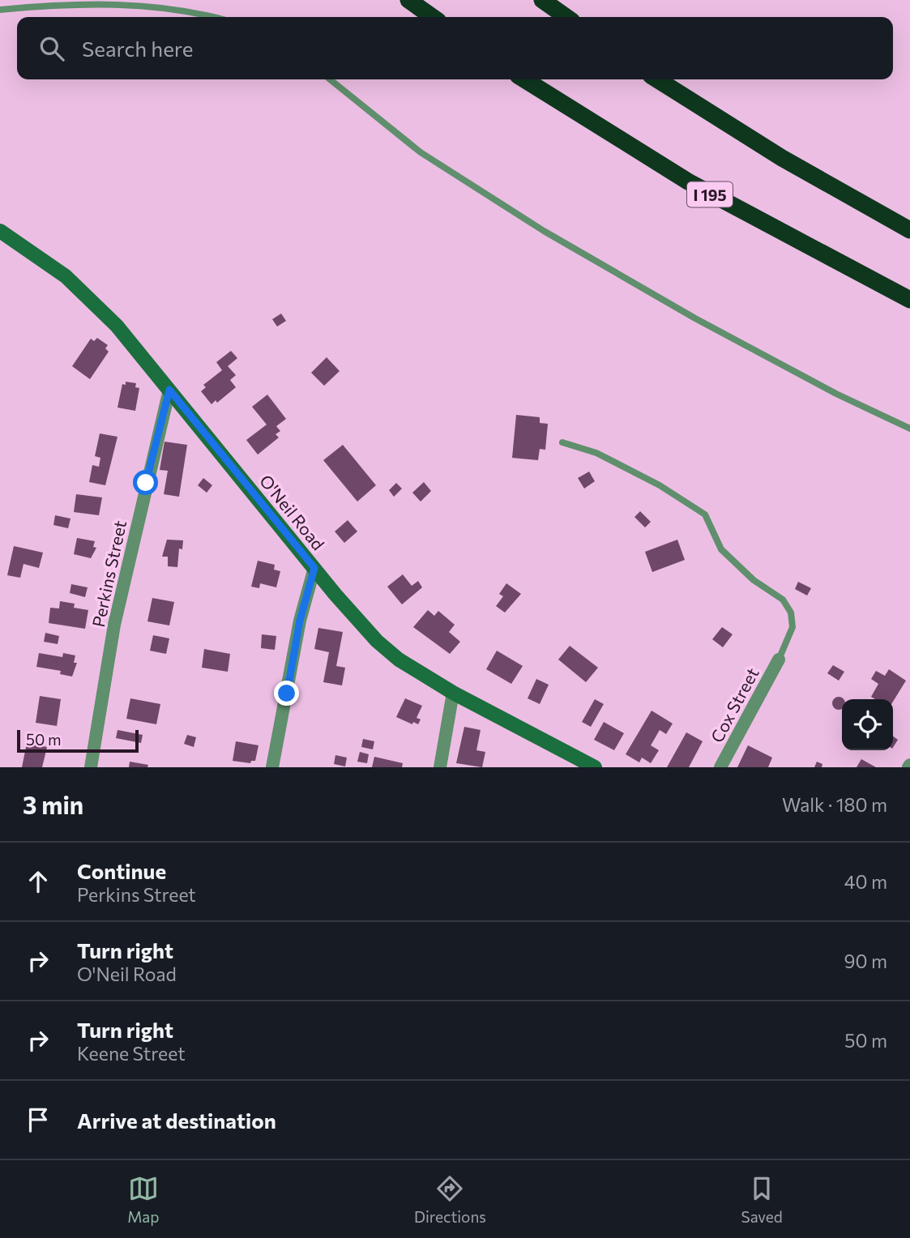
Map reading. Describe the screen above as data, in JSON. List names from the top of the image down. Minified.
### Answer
{"streets":{"highway":["I 195"],"street":["O'Neil Road","Perkins Street","Cox Street"]},"crossings":[["O'Neil Road","Perkins Street"]],"scale_bar":"50 m","page":{"search":"Search here","scale":"50 m","heading":["3 min","Walk · 180 m"],"list":[["Continue","Perkins Street","40 m"],["Turn right","O'Neil Road","90 m"],["Turn right","Keene Street","50 m"],"Arrive at destination"],"nav":["Map","Directions","Saved"]}}
